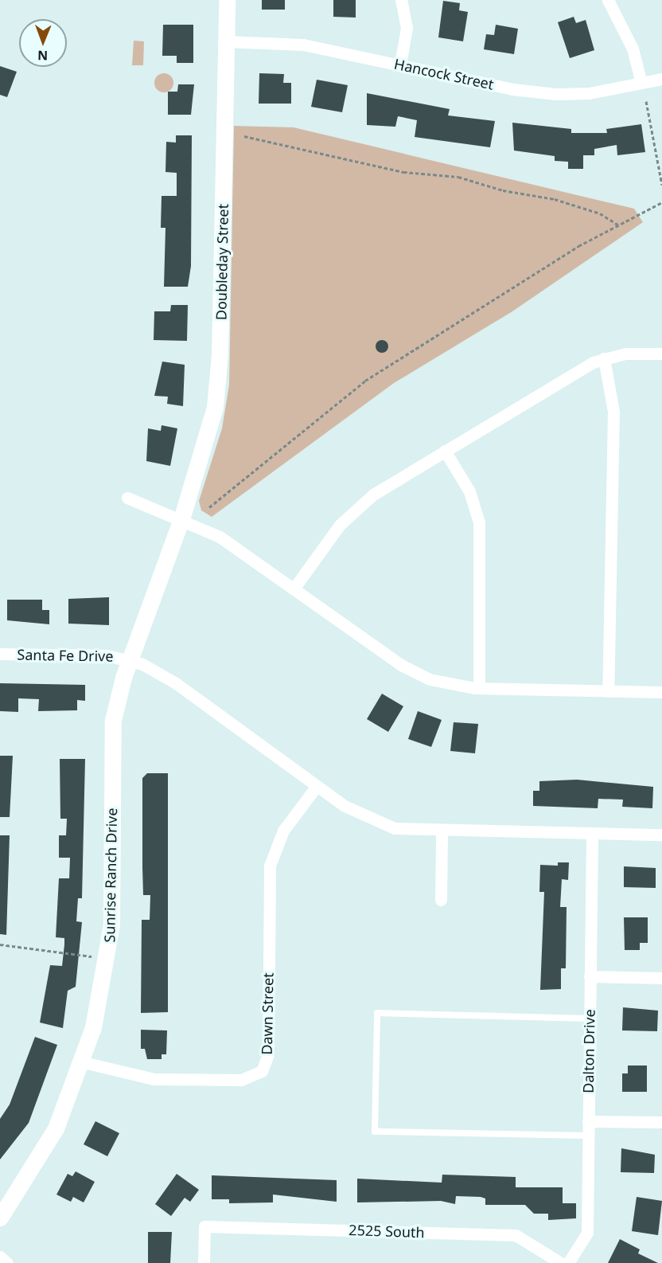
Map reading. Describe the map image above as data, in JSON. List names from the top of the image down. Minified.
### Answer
{"streets":{"street":["Hancock Street","Doubleday Street","Santa Fe Drive","Sunrise Ranch Drive","Dawn Street","Dalton Drive","2525 South"]},"crossings":[["Hancock Street","Doubleday Street"],["Doubleday Street","Sunrise Ranch Drive"],["Santa Fe Drive","Sunrise Ranch Drive"],["Sunrise Ranch Drive","Dawn Street"]],"north":"bottom"}
